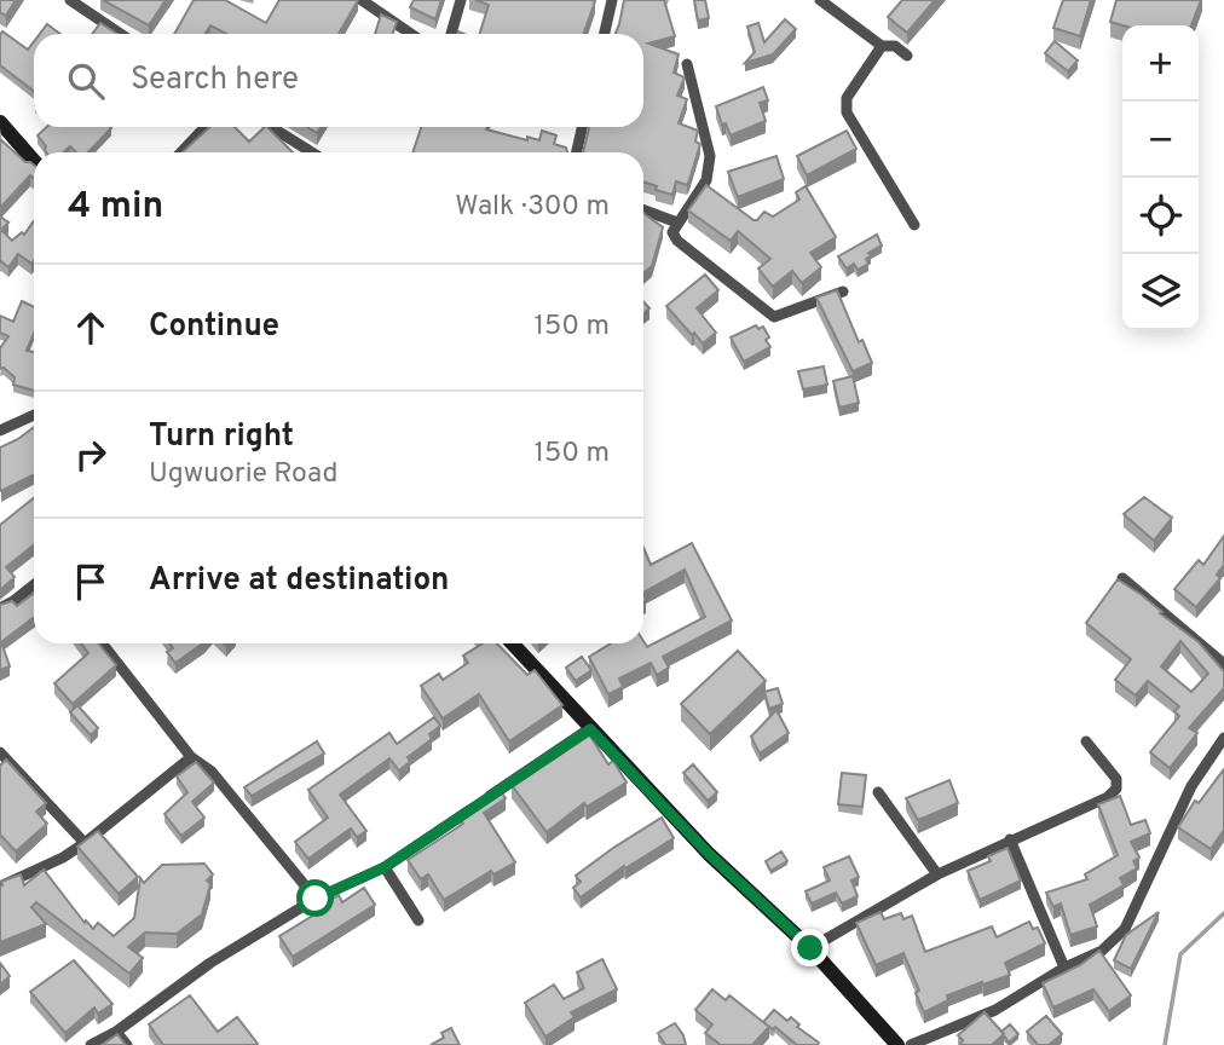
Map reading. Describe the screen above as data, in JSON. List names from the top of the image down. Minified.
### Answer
{"page":{"map_buttons":["+","−"],"search":"Search here","heading":["4 min","Walk · 300 m"],"list":[["Continue","150 m"],["Turn right","Ugwuorie Road","150 m"],"Arrive at destination"]}}
